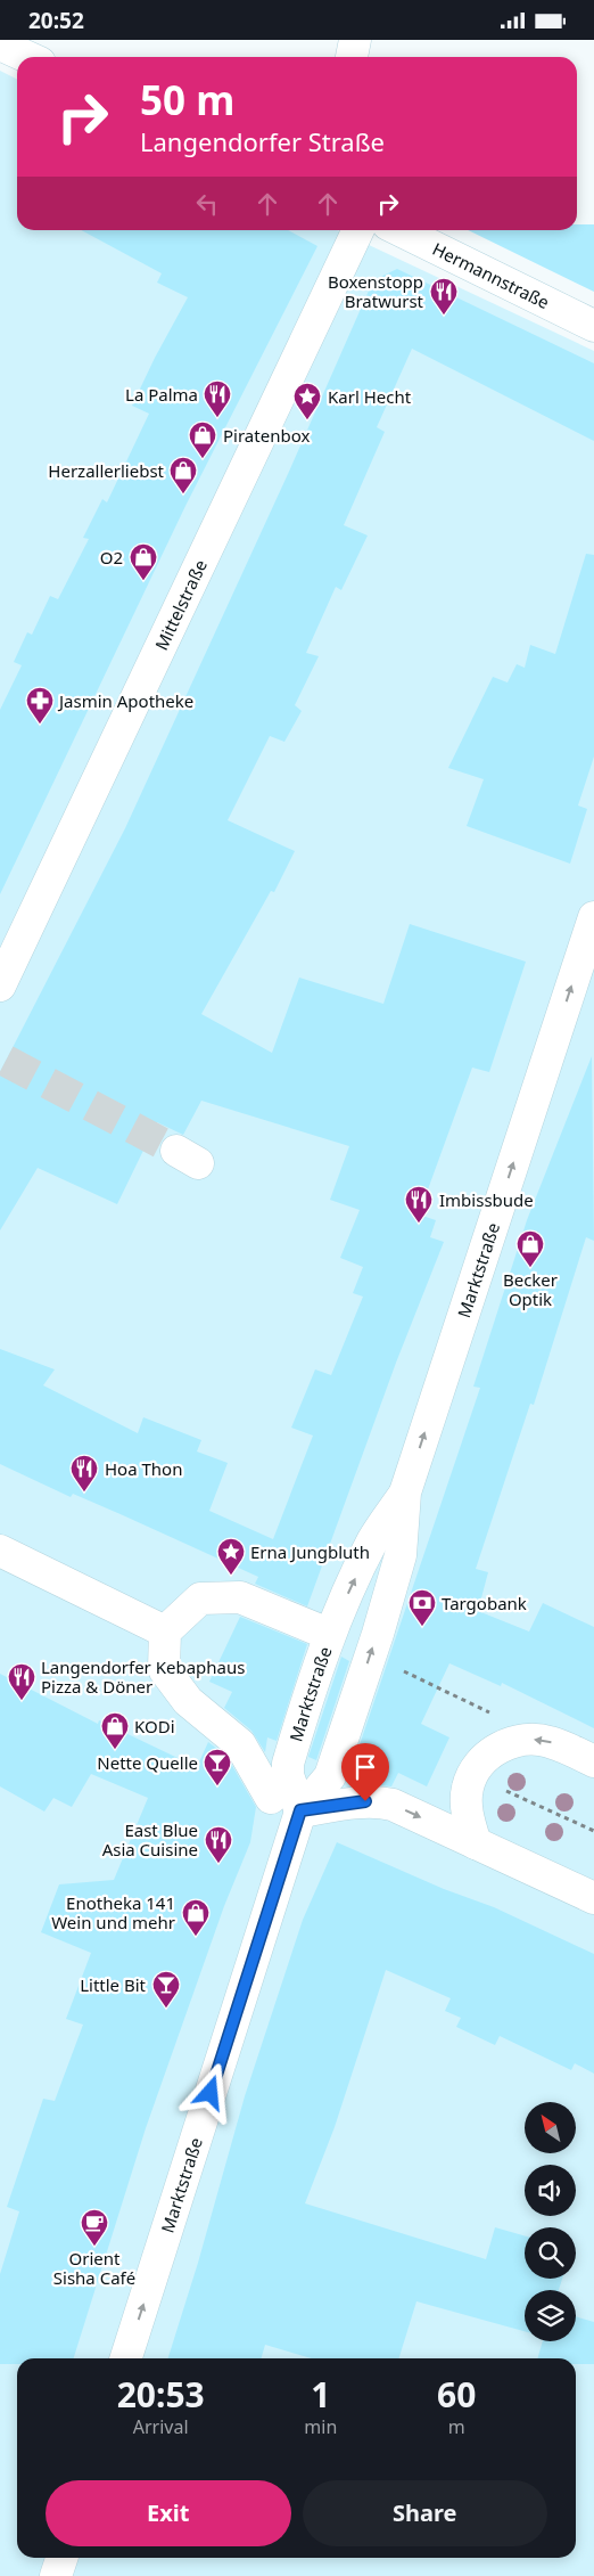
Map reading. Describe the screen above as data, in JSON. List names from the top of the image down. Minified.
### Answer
{"streets":{"street":["Hermannstraße","Mittelstraße","Marktstraße"]},"one_way":["Marktstraße"],"places":{"restaurant":["Boxenstopp Bratwurst","La Palma","Imbissbude","Hoa Thon","Langendorfer Kebaphaus Pizza & Döner","East Blue Asia Cuisine"],"place":["Karl Hecht","Erna Jungbluth"],"shop":["Piratenbox","Herzallerliebst","O2","Becker Optik","KODi","Enotheka 141 Wein und mehr"],"pharmacy":["Jasmin Apotheke"],"bank":["Targobank"],"bar":["Nette Quelle","Little Bit"],"cafe":["Orient Sisha Café"]},"north":"top left","page":{"status":"20:52","turn":["50 m","Langendorfer Straße"],"eta":["20:53","Arrival","1","min","60","m"],"buttons":["Exit","Share"]}}
